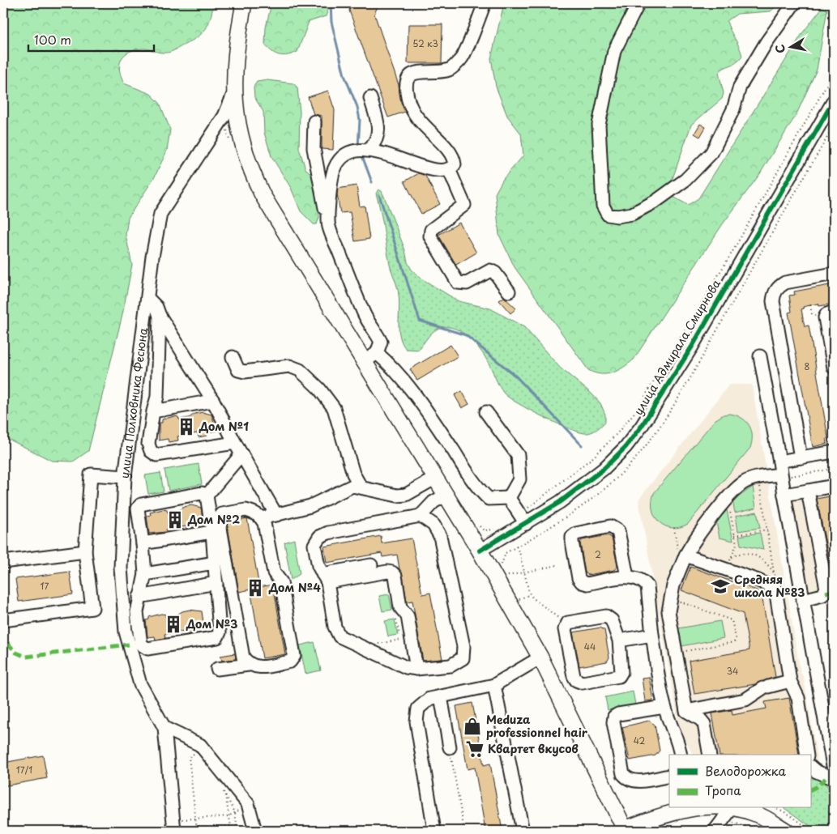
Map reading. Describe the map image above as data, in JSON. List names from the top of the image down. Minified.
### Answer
{"streets":{"street":["улица Адмирала Смирнова","улица Полковника Фесюна"]},"places":{"building":["Дом №1","Дом №2","Дом №4","Дом №3"],"school or university":["Средняя школа №83"],"shop":["Meduza professionnel hair"],"supermarket":["Квартет вкусов"]},"house_numbers":["52 к3","8","2","17","44","34","42","17/1"],"legend":["Велодорожка","Тропа"],"scale_bar":"100 m","north":"left"}
